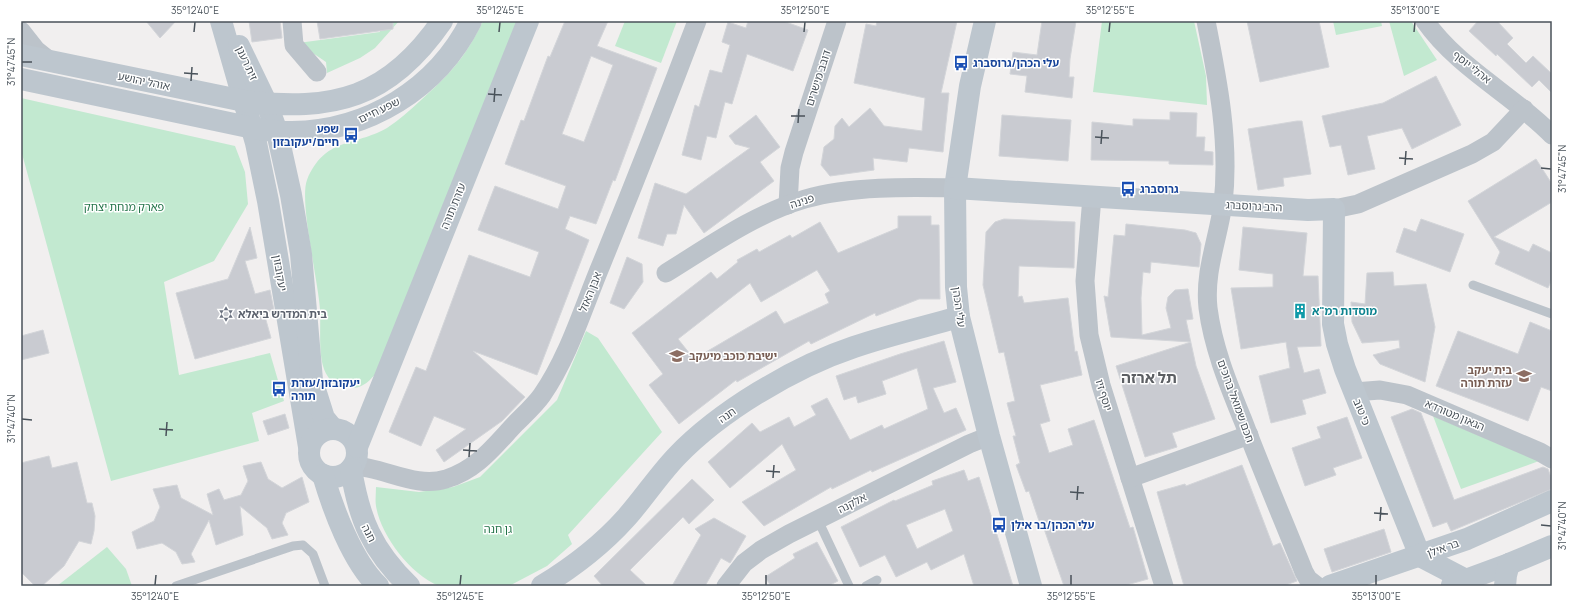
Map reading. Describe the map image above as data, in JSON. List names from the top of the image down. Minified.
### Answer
{"streets":{"street":["זית רענן","אהלי יוסף","דובב מישרים","אוהל יהושע","שפע חיים","פנינה","עזרת תורה","הרב גרוסברג","יעקובזון","אבן האזל","עלי הכהן","יוסף זיו","חכם שמואל ברוכים","כי טוב","חנה","הגאון מטורדא","אלקנה","בר אילן"]},"crossings":[["זית רענן","אוהל יהושע"],["זית רענן","שפע חיים"],["זית רענן","יעקובזון"],["אהלי יוסף","הרב גרוסברג"],["דובב מישרים","פנינה"],["אוהל יהושע","שפע חיים"],["אוהל יהושע","יעקובזון"],["שפע חיים","יעקובזון"],["פנינה","הרב גרוסברג"],["פנינה","עלי הכהן"],["עזרת תורה","יעקובזון"],["עזרת תורה","אבן האזל"],["עזרת תורה","חנה"],["הרב גרוסברג","עלי הכהן"],["הרב גרוסברג","יוסף זיו"],["הרב גרוסברג","חכם שמואל ברוכים"],["הרב גרוסברג","כי טוב"],["יעקובזון","אבן האזל"],["יעקובזון","חנה"],["אבן האזל","חנה"],["עלי הכהן","חנה"],["עלי הכהן","אלקנה"],["כי טוב","הגאון מטורדא"],["כי טוב","בר אילן"]],"districts":["תל ארזה"],"parks":["פארק מנחת יצחק","גן חנה"],"places":{"bus stop":["עלי הכהן/גרוסברג","שפע חיים/יעקובזון","גרוסברג","יעקובזון/עזרת תורה","עלי הכהן/בר אילן"],"building":["מוסדות רמ\"א"],"synagogue":["בית המדרש ביאלא"],"school or university":["ישיבת כוכב מיעקב","בית יעקב עזרת תורה"]},"coordinates":["35°12'40\"E","35°12'45\"E","35°12'50\"E","35°12'55\"E","35°13'00\"E","31°47'45\"N","31°47'40\"N"]}
